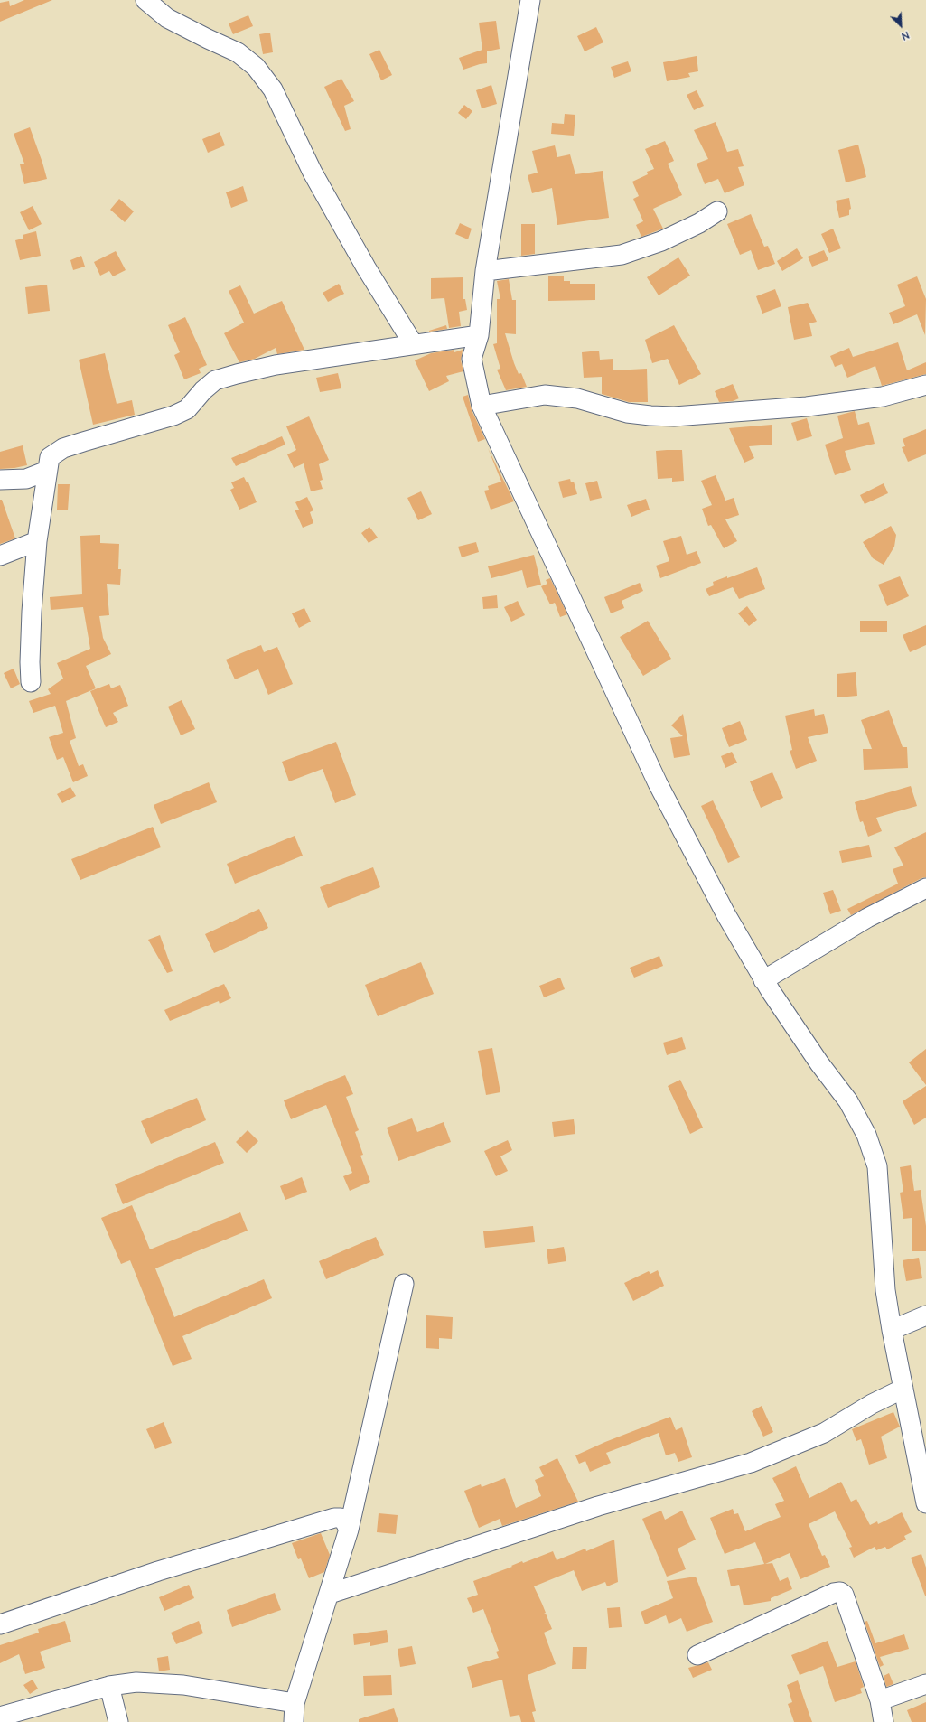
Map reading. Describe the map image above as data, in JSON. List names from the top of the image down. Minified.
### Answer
{"north":"bottom right"}
